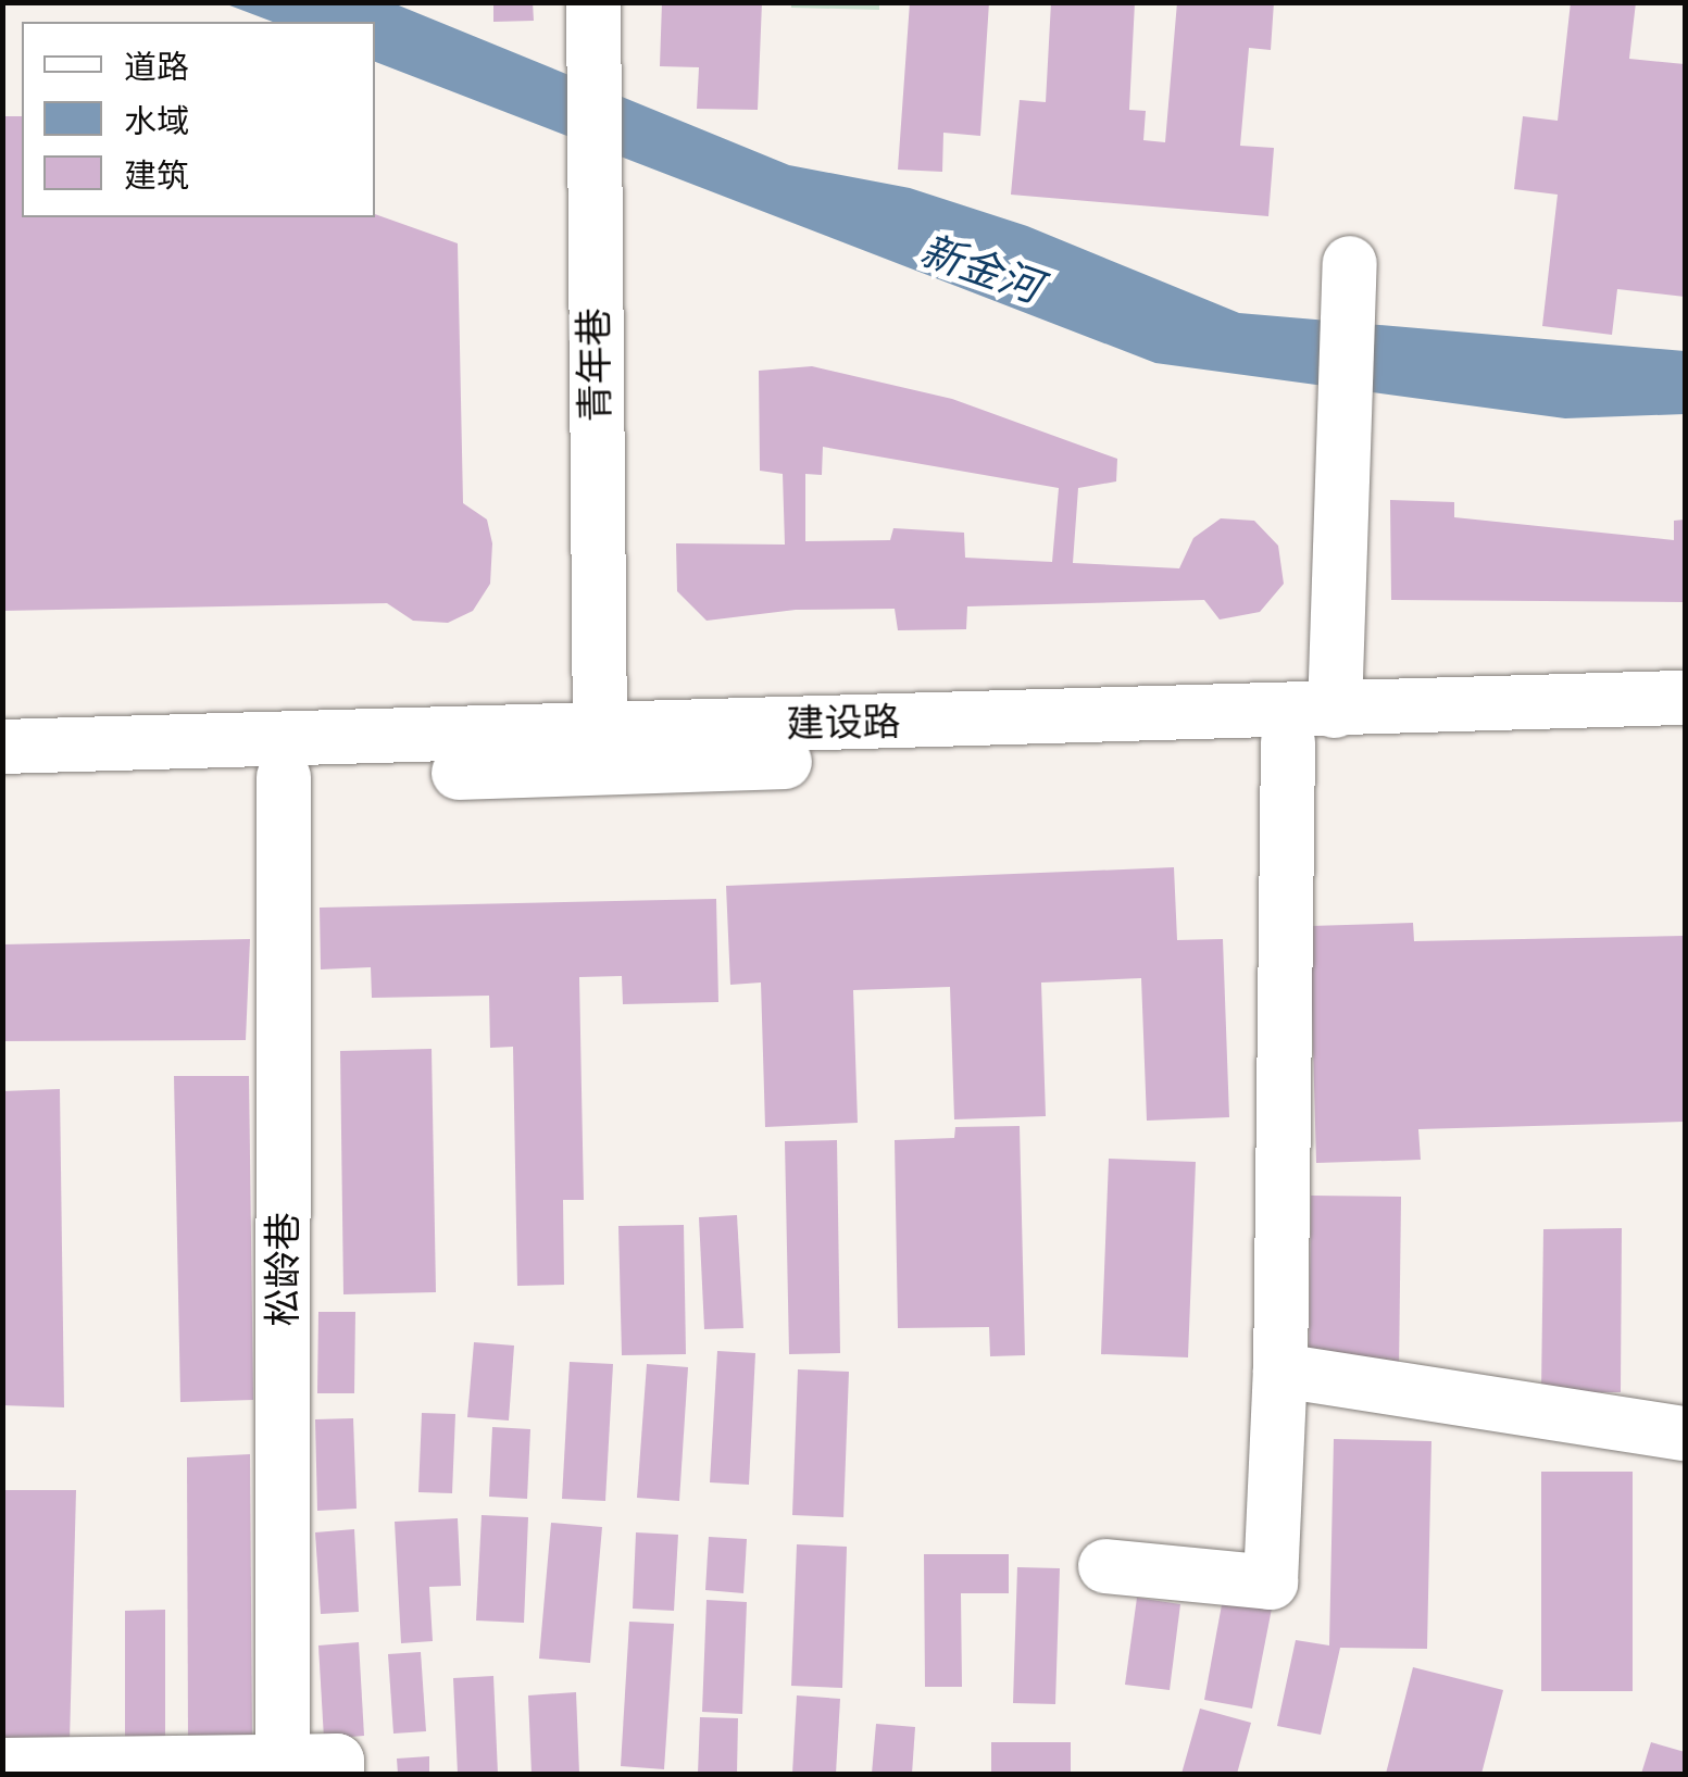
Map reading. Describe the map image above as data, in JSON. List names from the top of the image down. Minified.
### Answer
{"streets":{"street":["青年巷","建设路","松龄巷"]},"crossings":[["青年巷","建设路"],["建设路","松龄巷"]],"water":["新金河"],"legend":["道路","水域","建筑"]}
